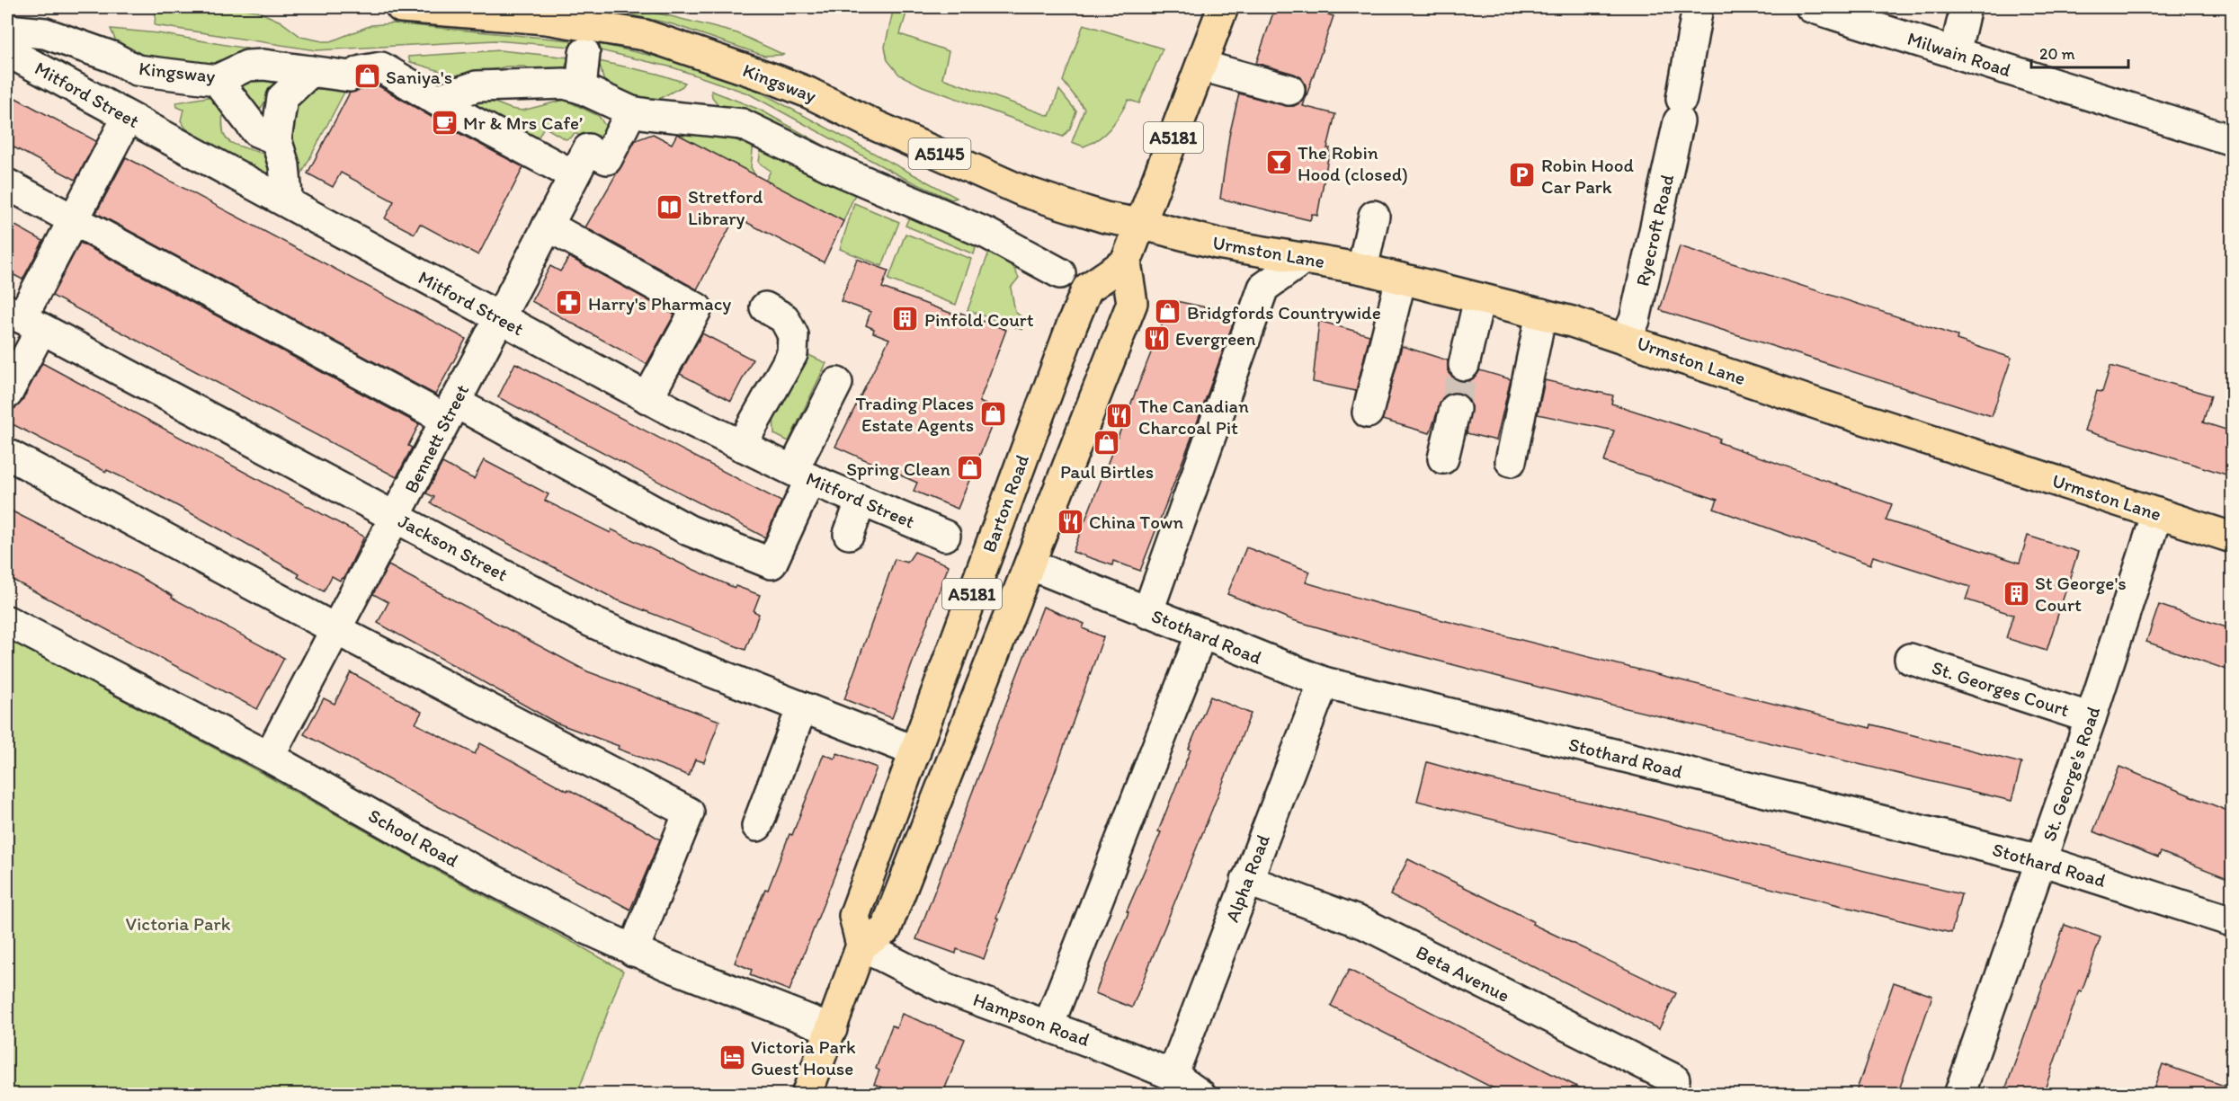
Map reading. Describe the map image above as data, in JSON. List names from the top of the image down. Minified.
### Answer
{"streets":{"main road":["Kingsway","A5181","A5145","Urmston Lane","Barton Road"],"street":["Milwain Road","Mitford Street","Ryecroft Road","Bennett Street","Jackson Street","Stothard Road","St. Georges Court","St. George's Road","School Road","Alpha Road","Beta Avenue","Hampson Road"]},"crossings":[["Kingsway","Mitford Street"],["Kingsway","A5181"],["Kingsway","Urmston Lane"],["Mitford Street","Bennett Street"],["A5181","Urmston Lane"],["A5181","Barton Road"],["A5181","Stothard Road"],["A5181","Hampson Road"],["Ryecroft Road","Urmston Lane"],["Urmston Lane","St. George's Road"],["Bennett Street","Jackson Street"],["Bennett Street","School Road"],["Barton Road","Jackson Street"],["Barton Road","Hampson Road"],["Stothard Road","St. George's Road"],["Stothard Road","Alpha Road"],["St. Georges Court","St. George's Road"],["Alpha Road","Beta Avenue"],["Alpha Road","Hampson Road"]],"parks":["Victoria Park"],"places":{"shop":["Saniya's","Bridgfords Countrywide","Trading Places Estate Agents","Paul Birtles","Spring Clean"],"cafe":["Mr & Mrs Cafe’"],"bar":["The Robin Hood (closed)"],"parking":["Robin Hood Car Park"],"library":["Stretford Library"],"pharmacy":["Harry's Pharmacy"],"building":["Pinfold Court","St George's Court"],"restaurant":["Evergreen","The Canadian Charcoal Pit","China Town"],"hotel":["Victoria Park Guest House"]},"scale_bar":"20 m"}
